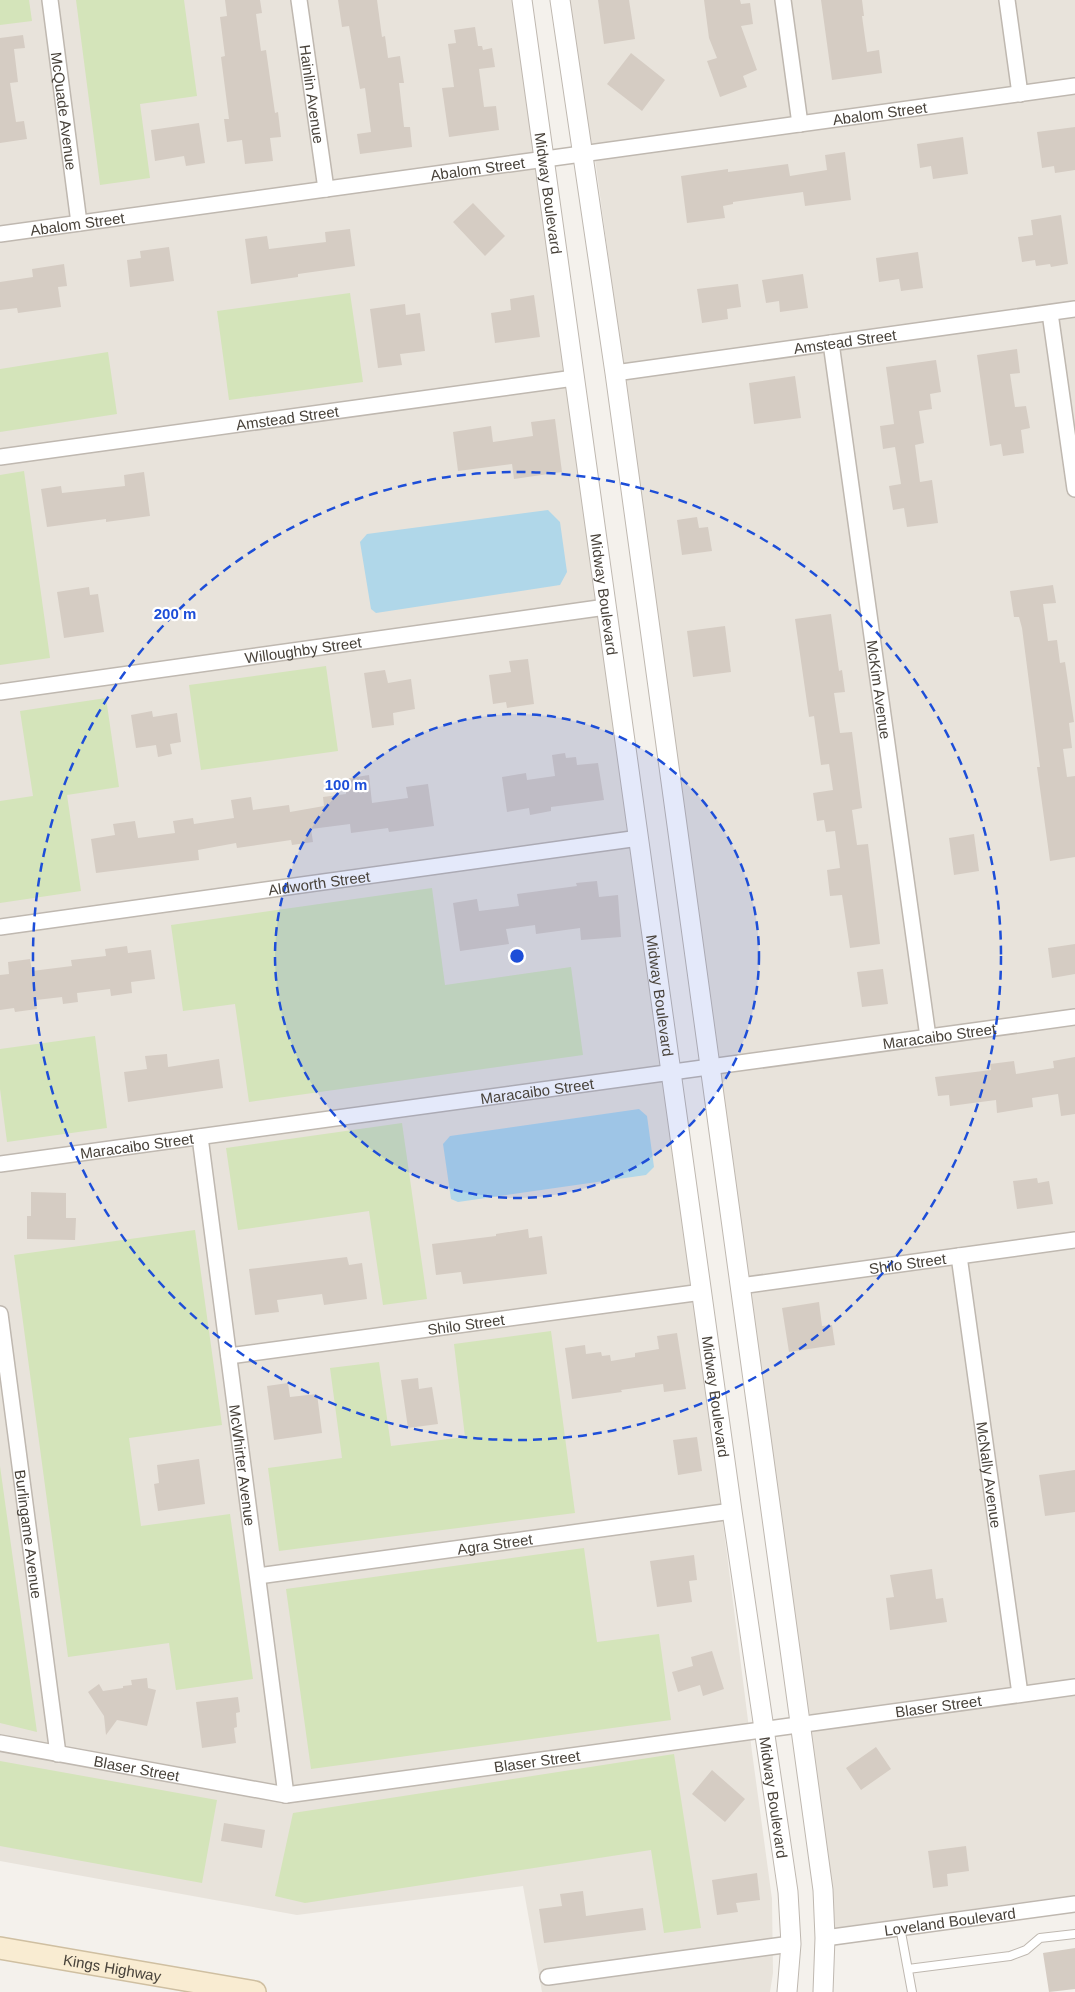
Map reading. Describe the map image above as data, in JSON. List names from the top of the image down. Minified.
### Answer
{"streets":{"main road":["Kings Highway"],"street":["Hainlin Avenue","McQuade Avenue","Abalom Street","Midway Boulevard","Amstead Street","Willoughby Street","McKim Avenue","Aldworth Street","Maracaibo Street","Shilo Street","McWhirter Avenue","McNally Avenue","Burlingame Avenue","Agra Street","Blaser Street","Loveland Boulevard"]},"crossings":[["Hainlin Avenue","Abalom Street"],["McQuade Avenue","Abalom Street"],["Abalom Street","Midway Boulevard"],["Midway Boulevard","Amstead Street"],["Midway Boulevard","Willoughby Street"],["Midway Boulevard","Aldworth Street"],["Midway Boulevard","Maracaibo Street"],["Midway Boulevard","Shilo Street"],["Midway Boulevard","Agra Street"],["Midway Boulevard","Blaser Street"],["Amstead Street","McKim Avenue"],["McKim Avenue","Maracaibo Street"],["Maracaibo Street","McWhirter Avenue"],["Shilo Street","McWhirter Avenue"],["Shilo Street","McNally Avenue"],["McWhirter Avenue","Agra Street"],["McWhirter Avenue","Blaser Street"],["McNally Avenue","Blaser Street"],["Burlingame Avenue","Blaser Street"]],"rings":["200 m","100 m"]}
